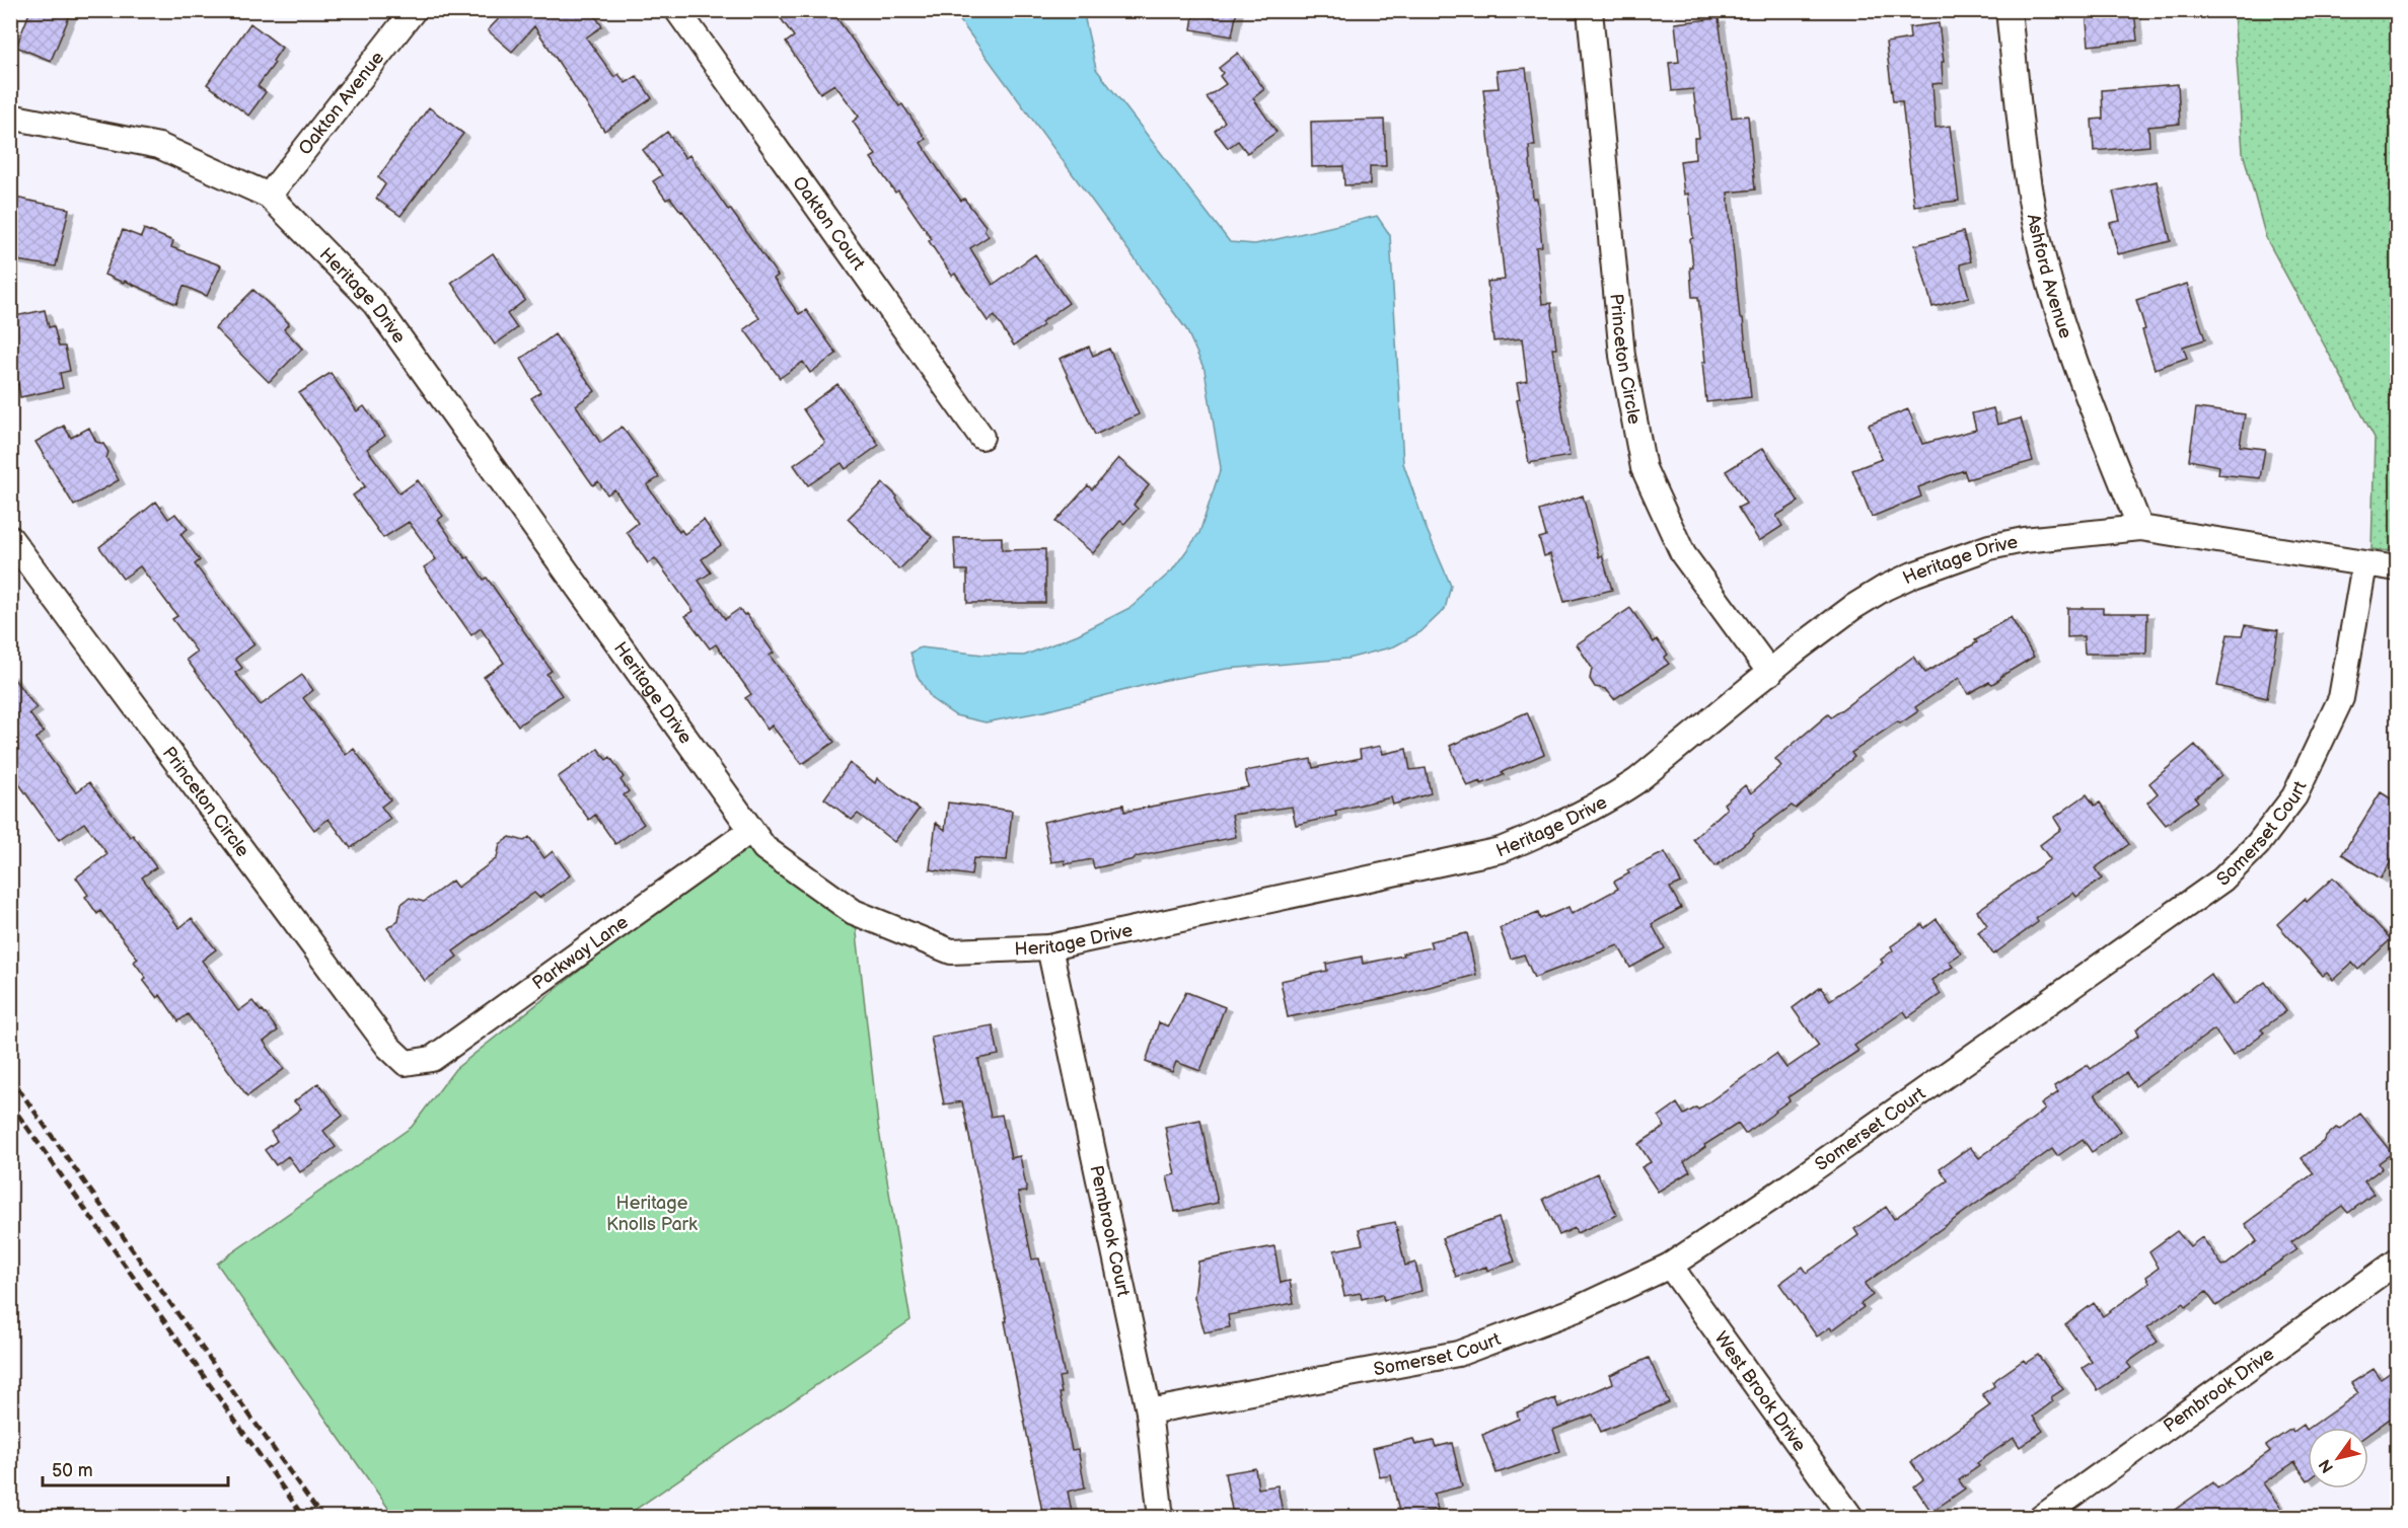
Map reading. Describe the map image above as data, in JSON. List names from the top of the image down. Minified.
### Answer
{"streets":{"street":["Oakton Avenue","Oakton Court","Ashford Avenue","Heritage Drive","Princeton Circle","Somerset Court","Parkway Lane","Pembrook Court","Pembrook Drive","West Brook Drive"]},"crossings":[["Oakton Avenue","Heritage Drive"],["Ashford Avenue","Heritage Drive"],["Heritage Drive","Princeton Circle"],["Heritage Drive","Somerset Court"],["Heritage Drive","Parkway Lane"],["Heritage Drive","Pembrook Court"],["Princeton Circle","Parkway Lane"],["Somerset Court","Pembrook Court"],["Somerset Court","West Brook Drive"]],"parks":["Heritage Knolls Park"],"scale_bar":"50 m","north":"bottom left"}
